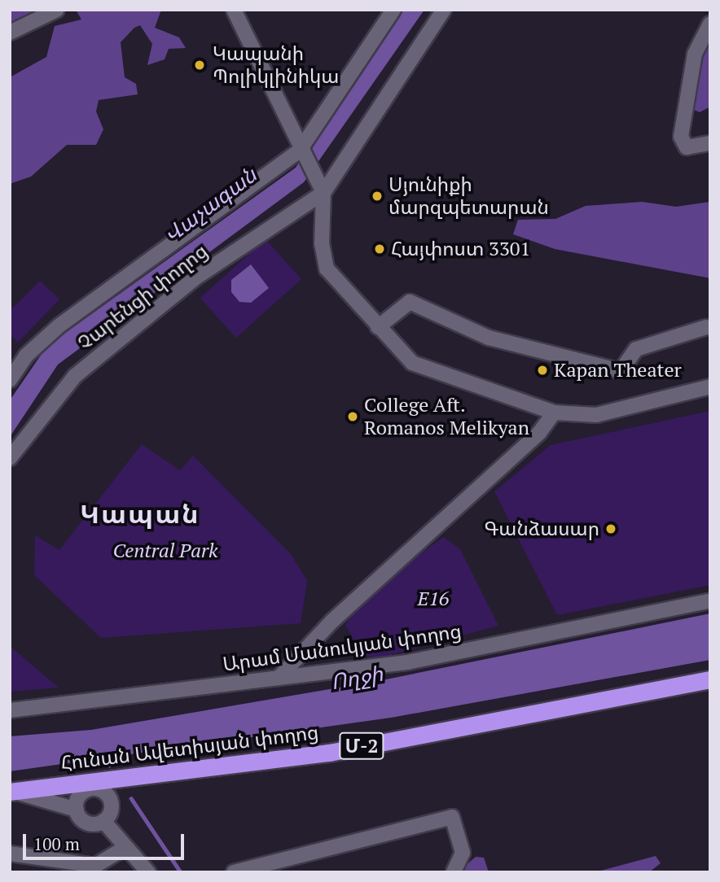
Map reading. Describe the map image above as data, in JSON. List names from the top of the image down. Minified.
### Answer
{"streets":{"highway":["Մ-2","Հունան Ավետիսյան փողոց"],"street":["Չարենցի փողոց","Արամ Մանուկյան փողոց"]},"districts":["Կապան"],"water":["Վաչագան","Ողջի"],"parks":["Central Park","E16"],"places":["Կապանի Պոլիկլինիկա","Սյունիքի մարզպետարան","Հայփոստ 3301","Kapan Theater","College Aft. Romanos Melikyan","Գանձասար"],"scale_bar":"100 m"}
